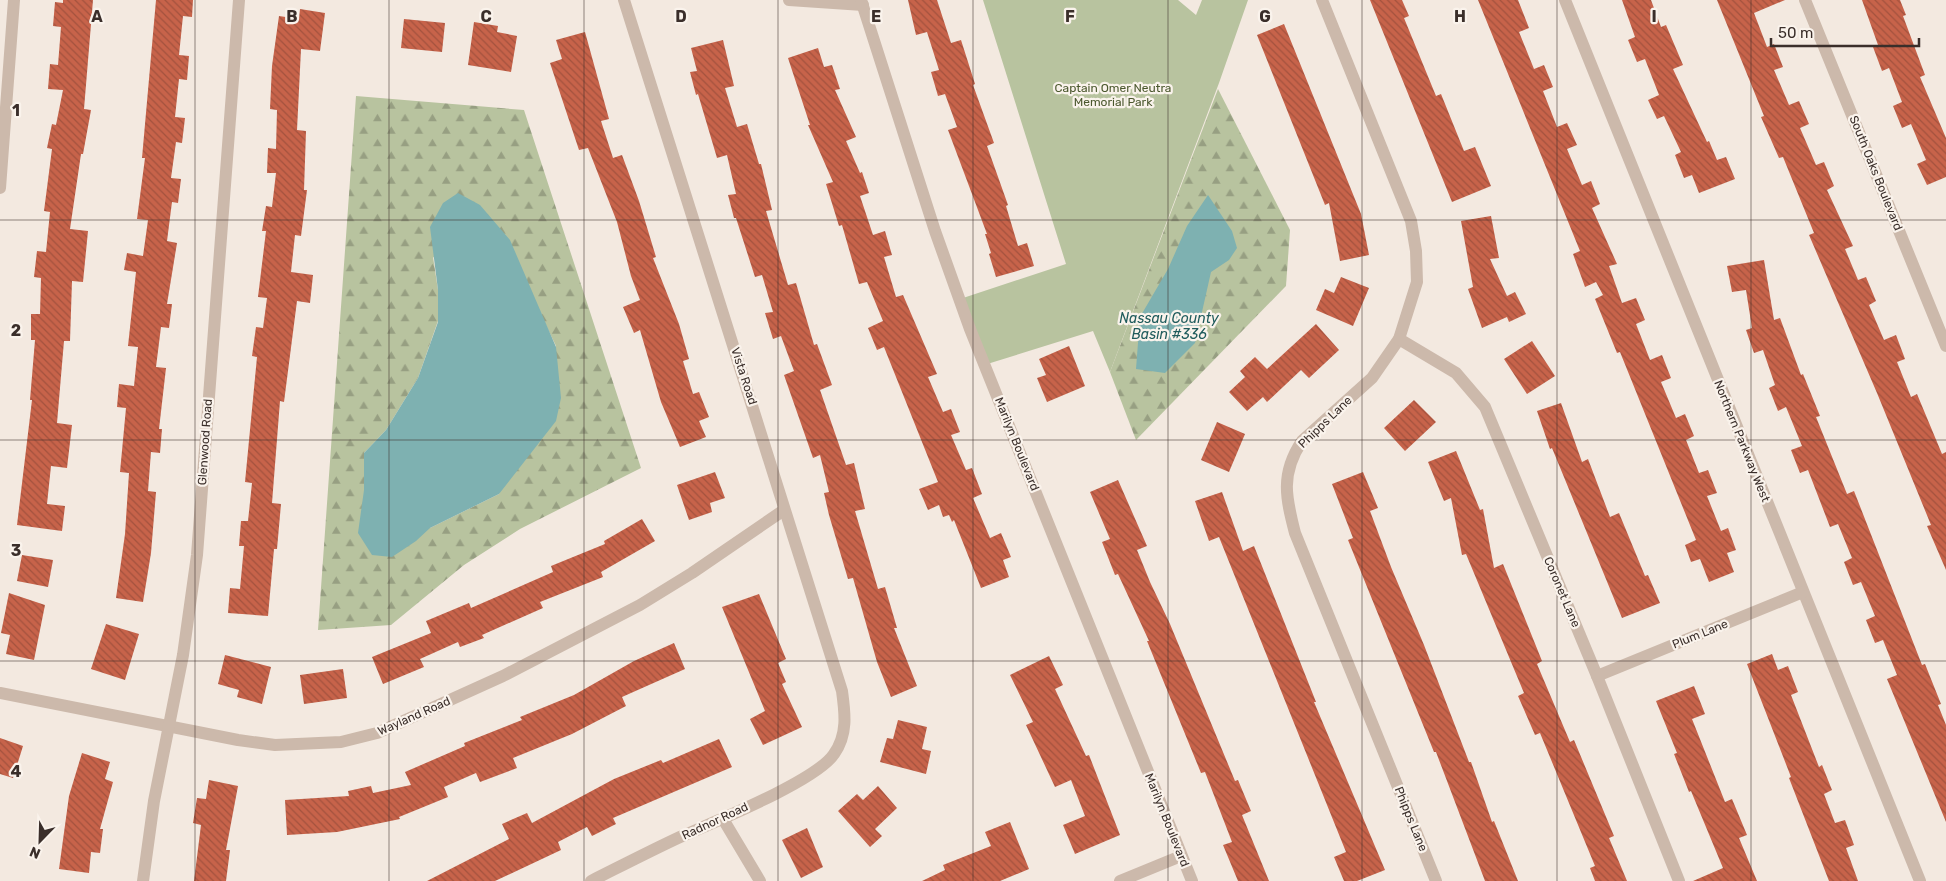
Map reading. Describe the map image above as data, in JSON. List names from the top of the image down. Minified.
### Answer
{"streets":{"street":["South Oaks Boulevard","Vista Road","Phipps Lane","Northern Parkway West","Glenwood Road","Marilyn Boulevard","Coronet Lane","Plum Lane","Wayland Road","Radnor Road"]},"crossings":[["Vista Road","Wayland Road"],["Vista Road","Radnor Road"],["Phipps Lane","Coronet Lane"],["Northern Parkway West","Plum Lane"],["Glenwood Road","Wayland Road"],["Coronet Lane","Plum Lane"]],"water":["Nassau County Basin #336"],"parks":["Captain Omer Neutra Memorial Park"],"scale_bar":"50 m","north":"bottom left","grid":{"columns":["A","B","C","D","E","F","G","H","I"],"rows":["1","2","3","4"]}}
